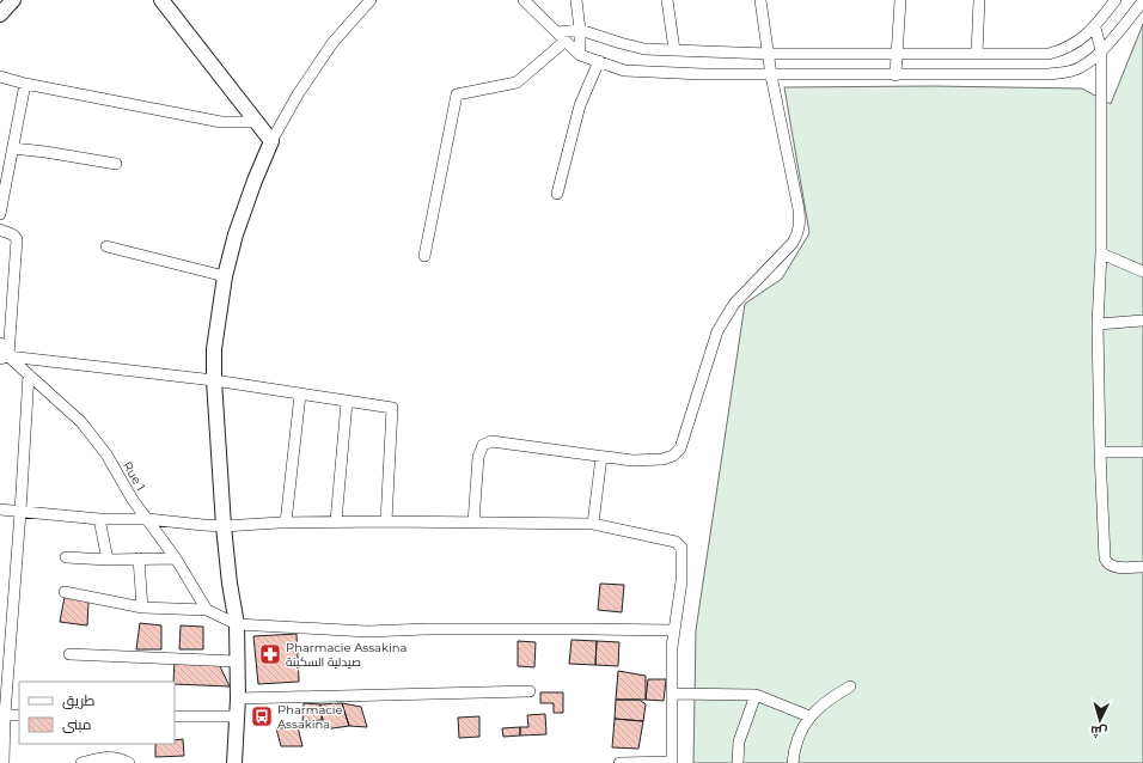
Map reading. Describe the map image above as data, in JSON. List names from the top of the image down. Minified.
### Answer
{"streets":{"street":["Rue 1"]},"places":{"pharmacy":["Pharmacie Assakina صيدلية السكينة"],"bus stop":["Pharmacie Assakina"]},"legend":["طريق","مبنى"],"north":"bottom"}
